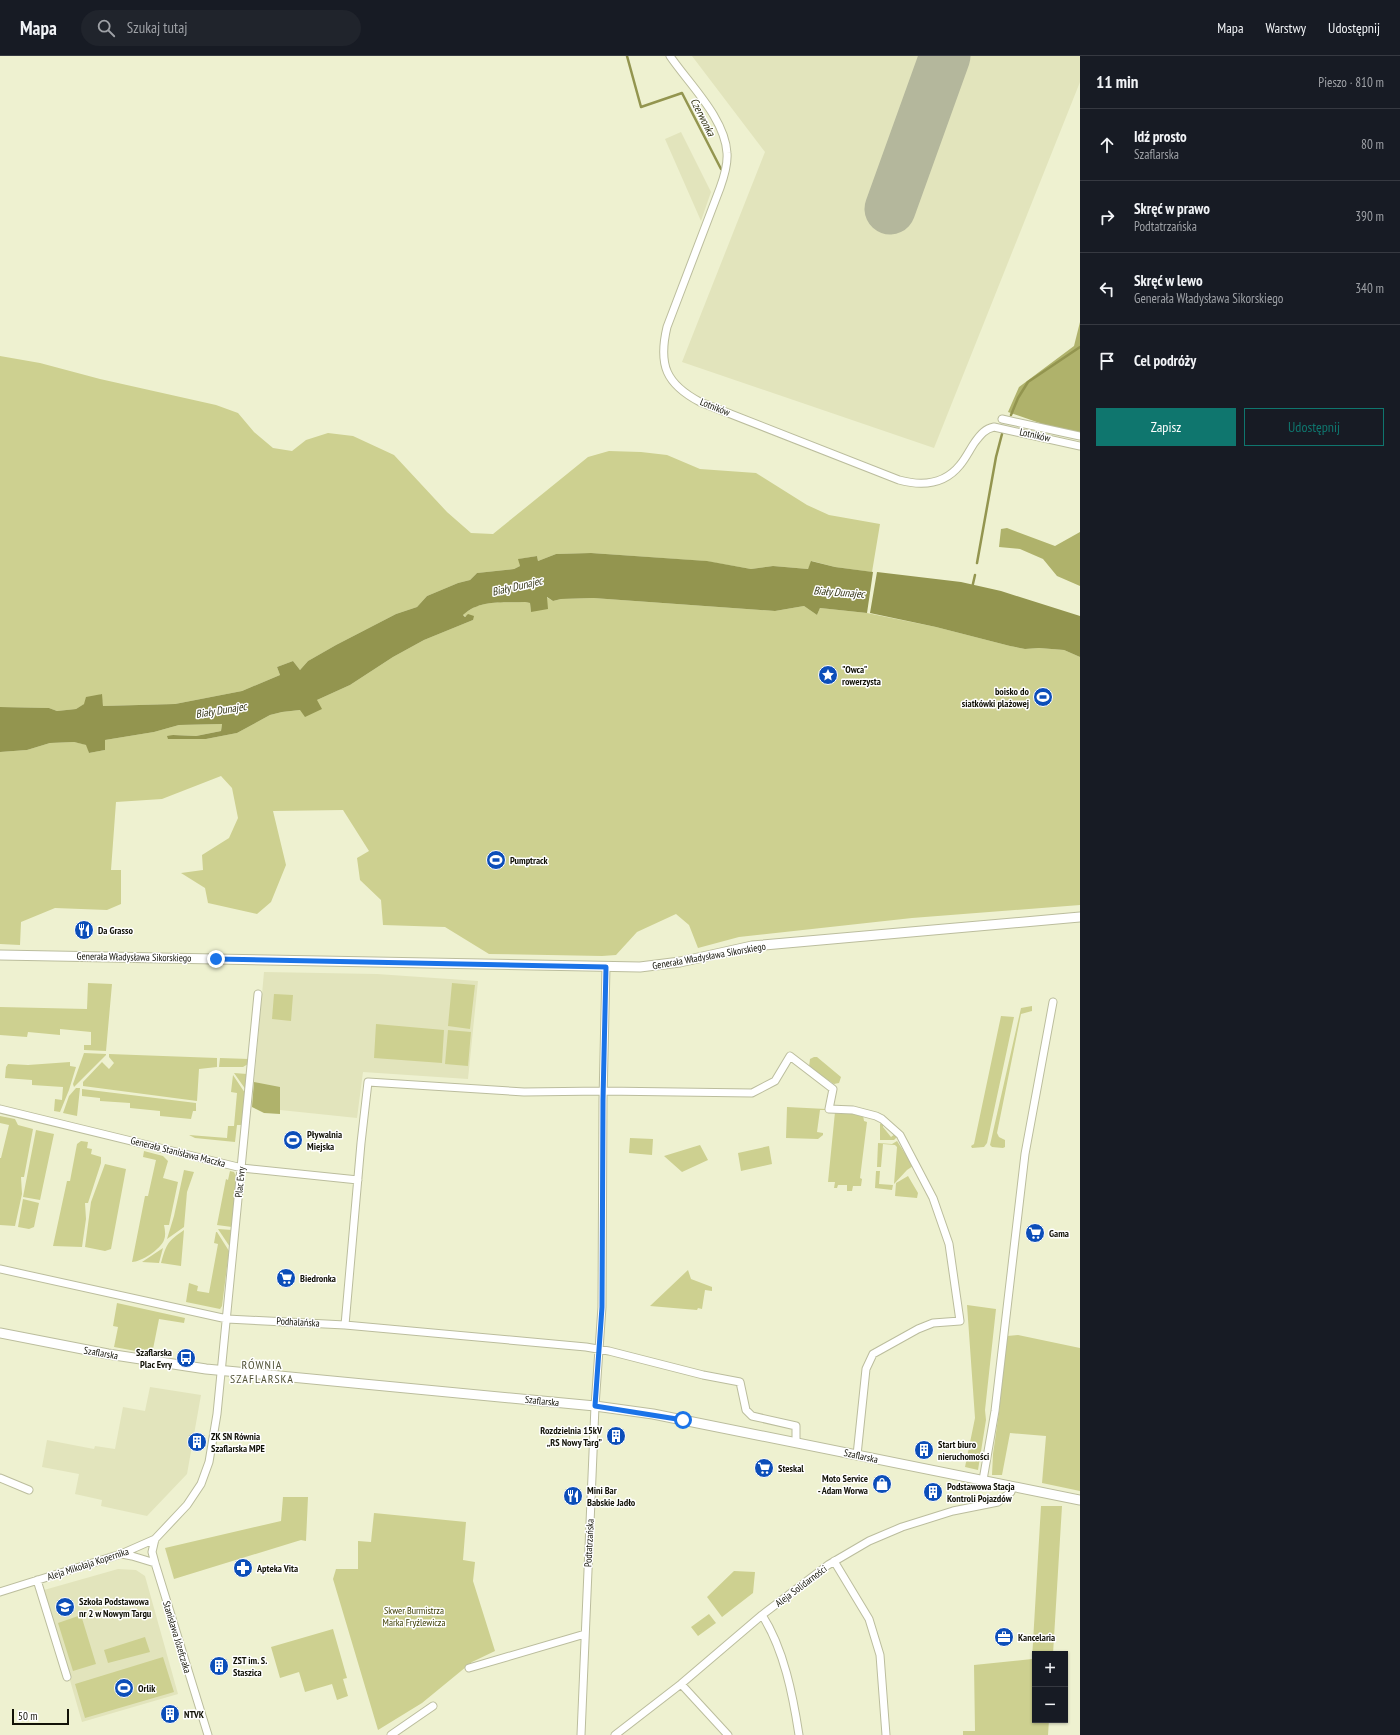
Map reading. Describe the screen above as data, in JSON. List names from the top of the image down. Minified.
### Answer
{"streets":{"street":["Lotników","Generała Władysława Sikorskiego","Generała Stanisława Maczka","Plac Evry","Podhalańska","Szaflarska","Podtatrzańska","Aleja Mikołaja Kopernika","Aleja Solidarności","Stanisława Józefczaka"]},"crossings":[["Generała Władysława Sikorskiego","Podtatrzańska"],["Generała Stanisława Maczka","Plac Evry"],["Plac Evry","Podhalańska"],["Plac Evry","Szaflarska"],["Plac Evry","Aleja Mikołaja Kopernika"],["Podhalańska","Szaflarska"],["Podhalańska","Podtatrzańska"],["Szaflarska","Podtatrzańska"],["Szaflarska","Aleja Mikołaja Kopernika"],["Szaflarska","Aleja Solidarności"],["Aleja Mikołaja Kopernika","Stanisława Józefczaka"]],"districts":["RÓWNIA SZAFLARSKA"],"water":["Czerwonka","Biały Dunajec"],"parks":["Skwer Burmistrza Marka Fryźlewicza"],"places":{"place":["\"Owca\" rowerzysta"],"sports":["boisko do siatkówki plażowej","Pumptrack","Pływalnia Miejska","Orlik"],"restaurant":["Da Grasso","Mini Bar Babskie Jadło"],"supermarket":["Gama","Biedronka","Steskal"],"bus stop":["Szaflarska Plac Evry"],"building":["Rozdzielnia 15kV „RS Nowy Targ”","ZK SN Równia Szaflarska MPE","Start biuro nieruchomości","Podstawowa Stacja Kontroli Pojazdów","ZST im. S. Staszica","NTVK"],"shop":["Moto Service - Adam Worwa"],"pharmacy":["Apteka Vita"],"school or university":["Szkoła Podstawowa nr 2 w Nowym Targu"],"office":["Kancelaria"]},"scale_bar":"50 m","page":{"header":"Mapa","search":"Szukaj tutaj","nav":["Mapa","Warstwy","Udostępnij"],"heading":["11 min","Pieszo · 810 m"],"list":[["Idź prosto","Szaflarska","80 m"],["Skręć w prawo","Podtatrzańska","390 m"],["Skręć w lewo","Generała Władysława Sikorskiego","340 m"],"Cel podróży"],"buttons":["Zapisz","Udostępnij"],"map_buttons":["+","−"],"scale":"50 m"}}
